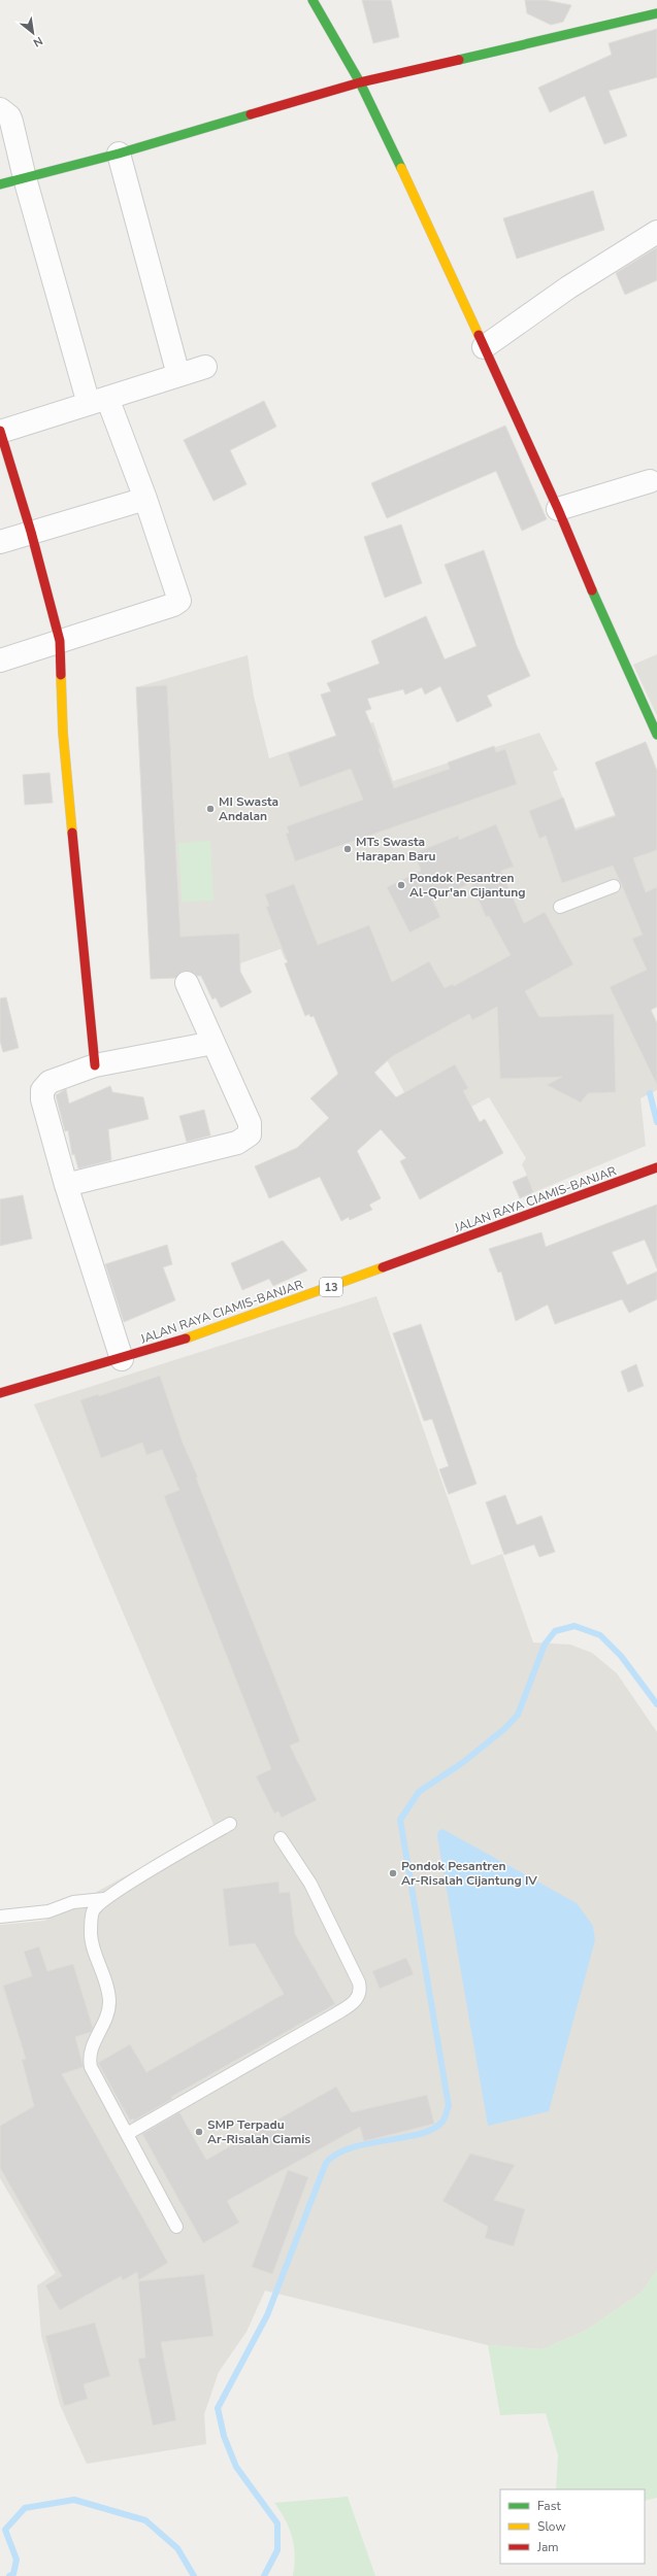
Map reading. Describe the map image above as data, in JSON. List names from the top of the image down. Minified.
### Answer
{"streets":{"main road":["JALAN RAYA CIAMIS-BANJAR","13"]},"places":["MI Swasta Andalan","MTs Swasta Harapan Baru","Pondok Pesantren Al-Qur'an Cijantung","Pondok Pesantren Ar-Risalah Cijantung IV","SMP Terpadu Ar-Risalah Ciamis"],"legend":["Fast","Slow","Jam"],"north":"bottom right"}
